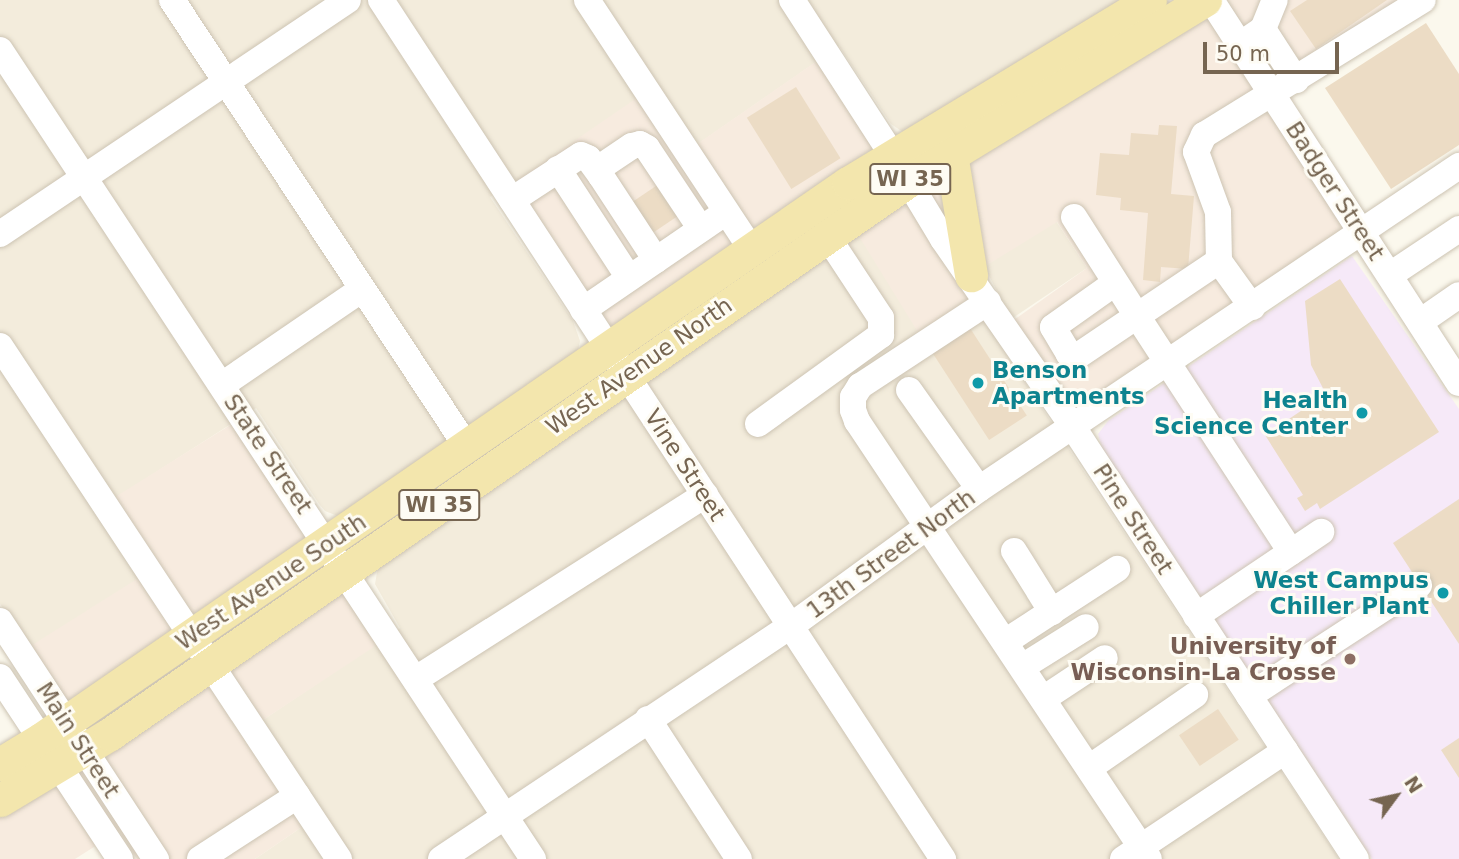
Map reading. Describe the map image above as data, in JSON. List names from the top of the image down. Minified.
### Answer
{"streets":{"main road":["WI 35","West Avenue North","West Avenue South"],"street":["Badger Street","State Street","Vine Street","Pine Street","13th Street North","Main Street"]},"crossings":[["Badger Street","13th Street North"],["West Avenue North","State Street"],["West Avenue North","Vine Street"],["West Avenue North","Pine Street"],["West Avenue North","West Avenue South"],["West Avenue North","Main Street"],["State Street","13th Street North"],["State Street","West Avenue South"],["Vine Street","13th Street North"],["Vine Street","West Avenue South"],["Pine Street","13th Street North"],["West Avenue South","Main Street"]],"places":["Benson Apartments","Health Science Center","West Campus Chiller Plant","University of Wisconsin-La Crosse"],"scale_bar":"50 m","north":"top right"}
